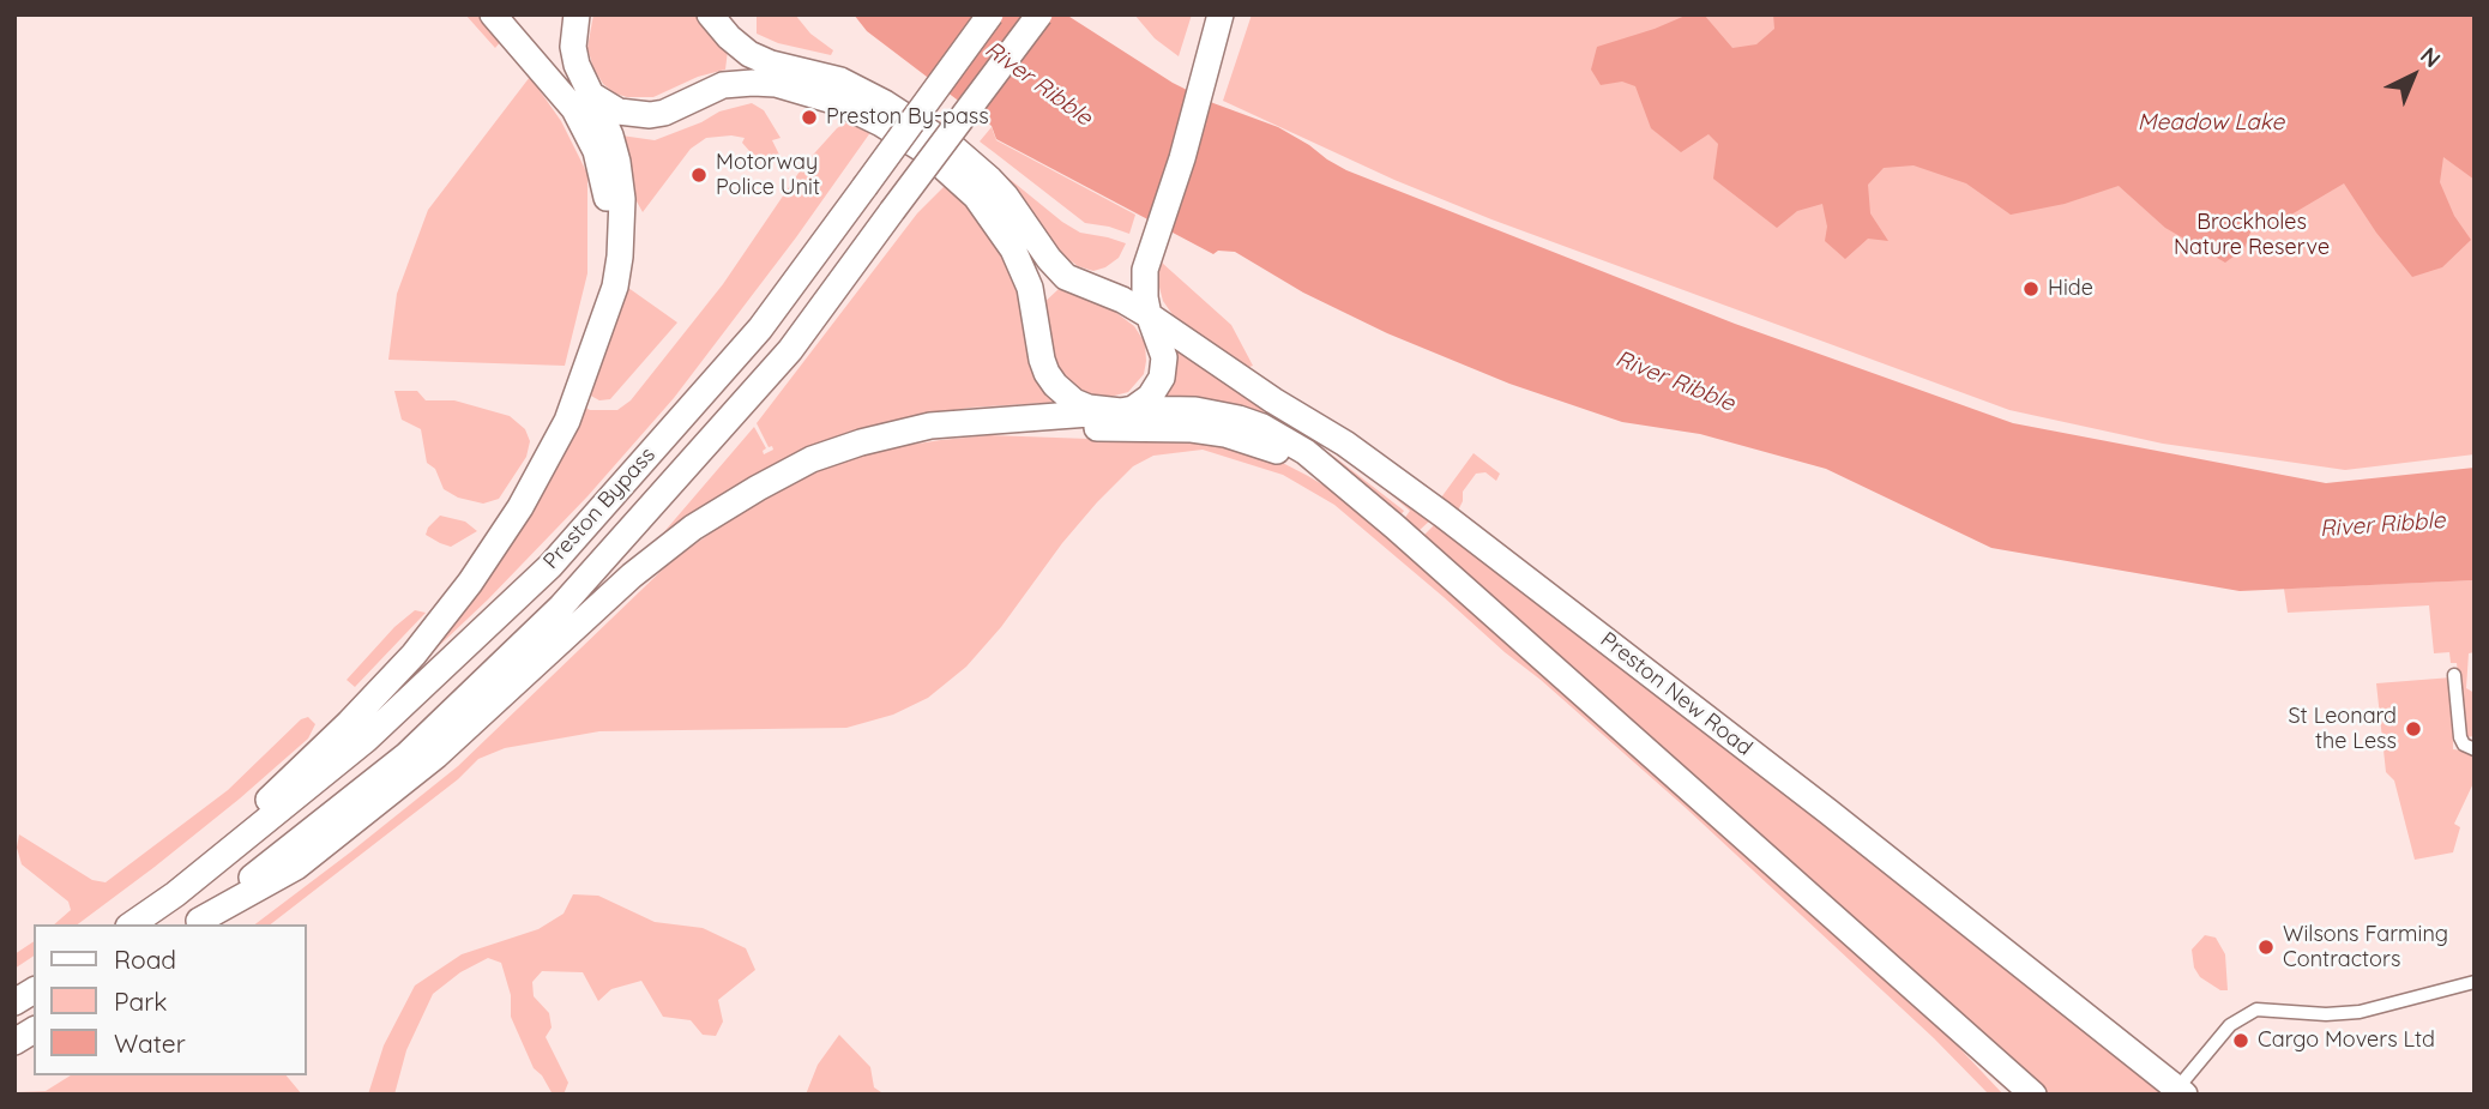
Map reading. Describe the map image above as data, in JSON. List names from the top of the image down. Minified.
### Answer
{"streets":{"highway":["Preston Bypass","Preston New Road"]},"water":["River Ribble","Meadow Lake"],"parks":["Brockholes Nature Reserve"],"places":["Preston By-pass","Motorway Police Unit","Hide","St Leonard the Less","Wilsons Farming Contractors","Cargo Movers Ltd"],"legend":["Road","Park","Water"],"north":"top right"}
